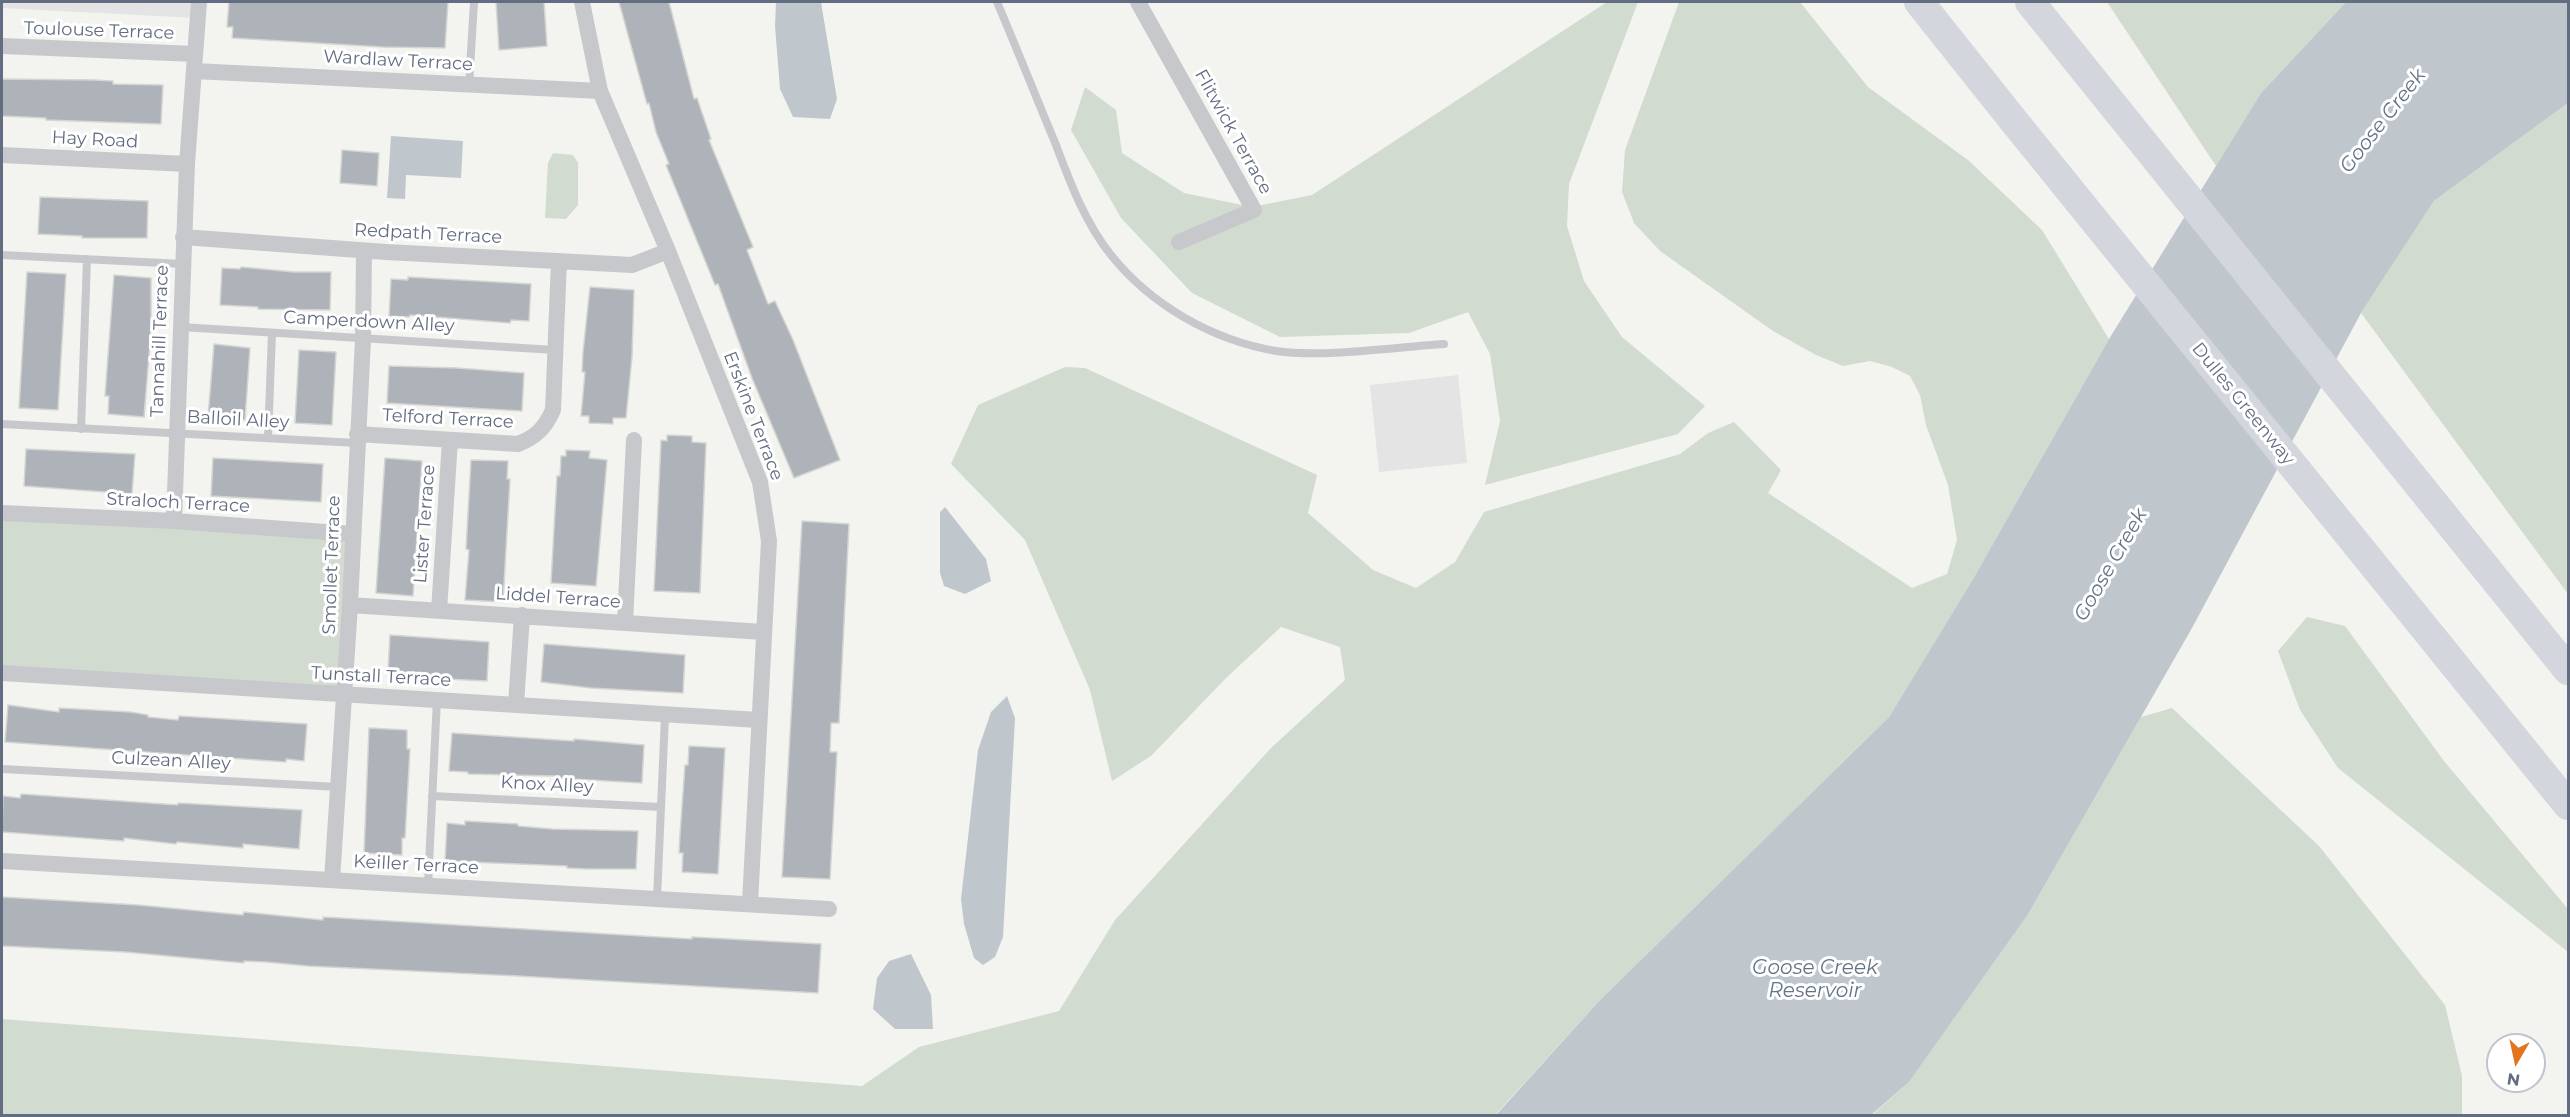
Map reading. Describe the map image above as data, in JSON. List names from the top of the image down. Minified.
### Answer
{"streets":{"highway":["Dulles Greenway"],"street":["Toulouse Terrace","Wardlaw Terrace","Flitwick Terrace","Hay Road","Redpath Terrace","Tannahill Terrace","Erskine Terrace","Telford Terrace","Straloch Terrace","Lister Terrace","Smollet Terrace","Liddel Terrace","Tunstall Terrace","Keiller Terrace"],"lane":["Camperdown Alley","Balloil Alley","Culzean Alley","Knox Alley"]},"crossings":[["Toulouse Terrace","Wardlaw Terrace"],["Toulouse Terrace","Tannahill Terrace"],["Wardlaw Terrace","Tannahill Terrace"],["Wardlaw Terrace","Erskine Terrace"],["Hay Road","Tannahill Terrace"],["Redpath Terrace","Tannahill Terrace"],["Redpath Terrace","Erskine Terrace"],["Redpath Terrace","Telford Terrace"],["Redpath Terrace","Smollet Terrace"],["Camperdown Alley","Tannahill Terrace"],["Camperdown Alley","Telford Terrace"],["Camperdown Alley","Smollet Terrace"],["Tannahill Terrace","Balloil Alley"],["Tannahill Terrace","Straloch Terrace"],["Erskine Terrace","Liddel Terrace"],["Erskine Terrace","Tunstall Terrace"],["Erskine Terrace","Keiller Terrace"],["Telford Terrace","Balloil Alley"],["Telford Terrace","Lister Terrace"],["Telford Terrace","Smollet Terrace"],["Balloil Alley","Smollet Terrace"],["Straloch Terrace","Smollet Terrace"],["Lister Terrace","Liddel Terrace"],["Smollet Terrace","Liddel Terrace"],["Smollet Terrace","Tunstall Terrace"],["Smollet Terrace","Culzean Alley"],["Smollet Terrace","Keiller Terrace"]],"water":["Goose Creek","Goose Creek Reservoir"],"north":"bottom"}
